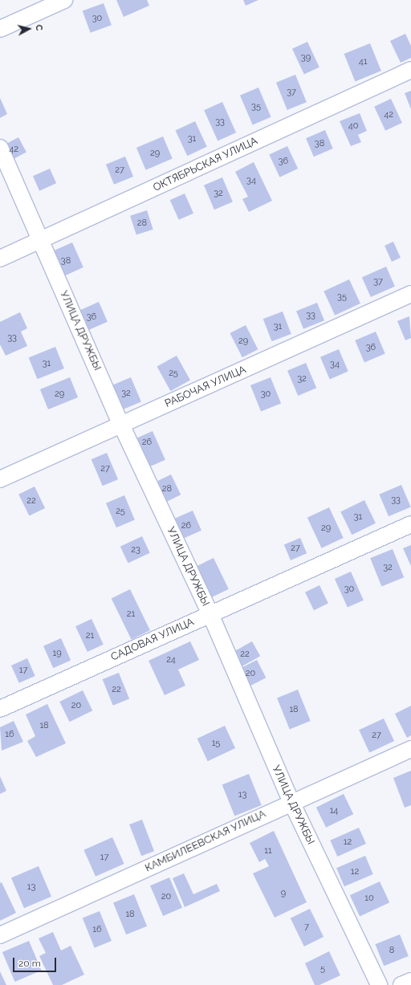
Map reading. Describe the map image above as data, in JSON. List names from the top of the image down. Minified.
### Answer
{"streets":{"street":["ОКТЯБРЬСКАЯ УЛИЦА","УЛИЦА ДРУЖБЫ","РАБОЧАЯ УЛИЦА","САДОВАЯ УЛИЦА","КАМБИЛЕЕВСКАЯ УЛИЦА"]},"crossings":[["ОКТЯБРЬСКАЯ УЛИЦА","УЛИЦА ДРУЖБЫ"],["УЛИЦА ДРУЖБЫ","РАБОЧАЯ УЛИЦА"],["УЛИЦА ДРУЖБЫ","САДОВАЯ УЛИЦА"],["УЛИЦА ДРУЖБЫ","КАМБИЛЕЕВСКАЯ УЛИЦА"]],"house_numbers":["30","39","41","37","35","42","33","40","31","38","42","29","36","27","34","32","28","38","37","35","33","36","31","33","29","36","31","34","25","32","32","29","30","26","27","28","33","22","25","31","26","29","27","23","32","30","21","21","19","22","24","17","20","22","20","18","18","16","27","15","13","14","12","11","17","12","13","9","20","10","18","7","16","8","5"],"scale_bar":"20 m","north":"right"}
